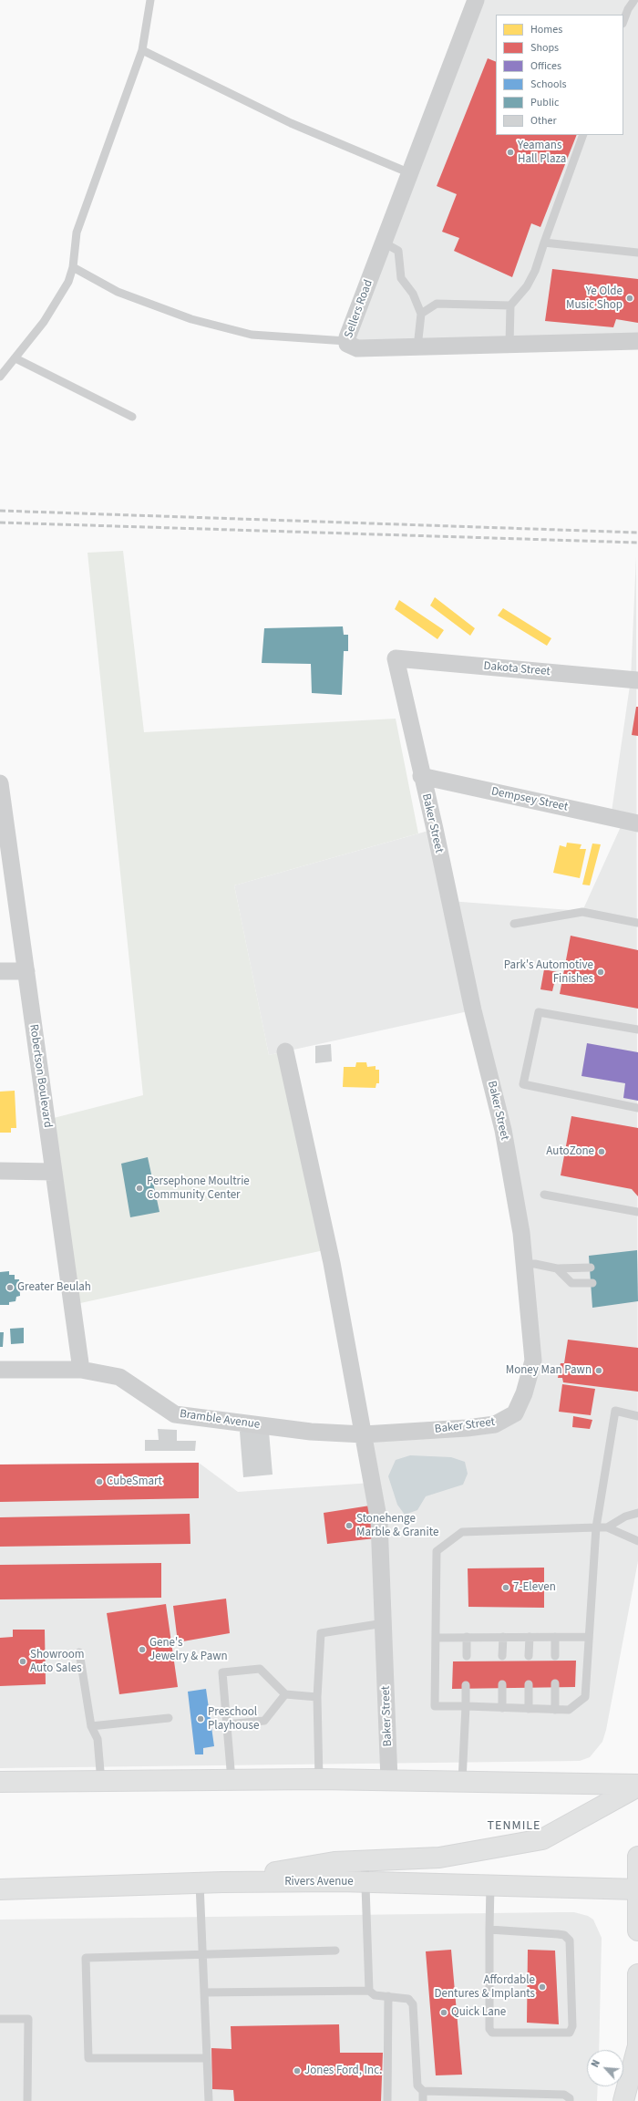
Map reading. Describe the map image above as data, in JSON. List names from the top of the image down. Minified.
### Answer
{"streets":{"main road":["Rivers Avenue"],"street":["Sellers Road","Dakota Street","Dempsey Street","Baker Street","Robertson Boulevard","Bramble Avenue"]},"crossings":[["Dakota Street","Baker Street"],["Dempsey Street","Baker Street"],["Baker Street","Bramble Avenue"],["Robertson Boulevard","Bramble Avenue"]],"districts":["TENMILE"],"places":["Yeamans Hall Plaza","Ye Olde Music Shop","Park's Automotive Finishes","AutoZone","Persephone Moultrie Community Center","Greater Beulah","Money Man Pawn","CubeSmart","Stonehenge Marble & Granite","7-Eleven","Gene's Jewelry & Pawn","Showroom Auto Sales","Preschool Playhouse","Affordable Dentures & Implants","Quick Lane","Jones Ford, Inc."],"legend":["Homes","Shops","Offices","Schools","Public","Other"],"north":"top left"}
